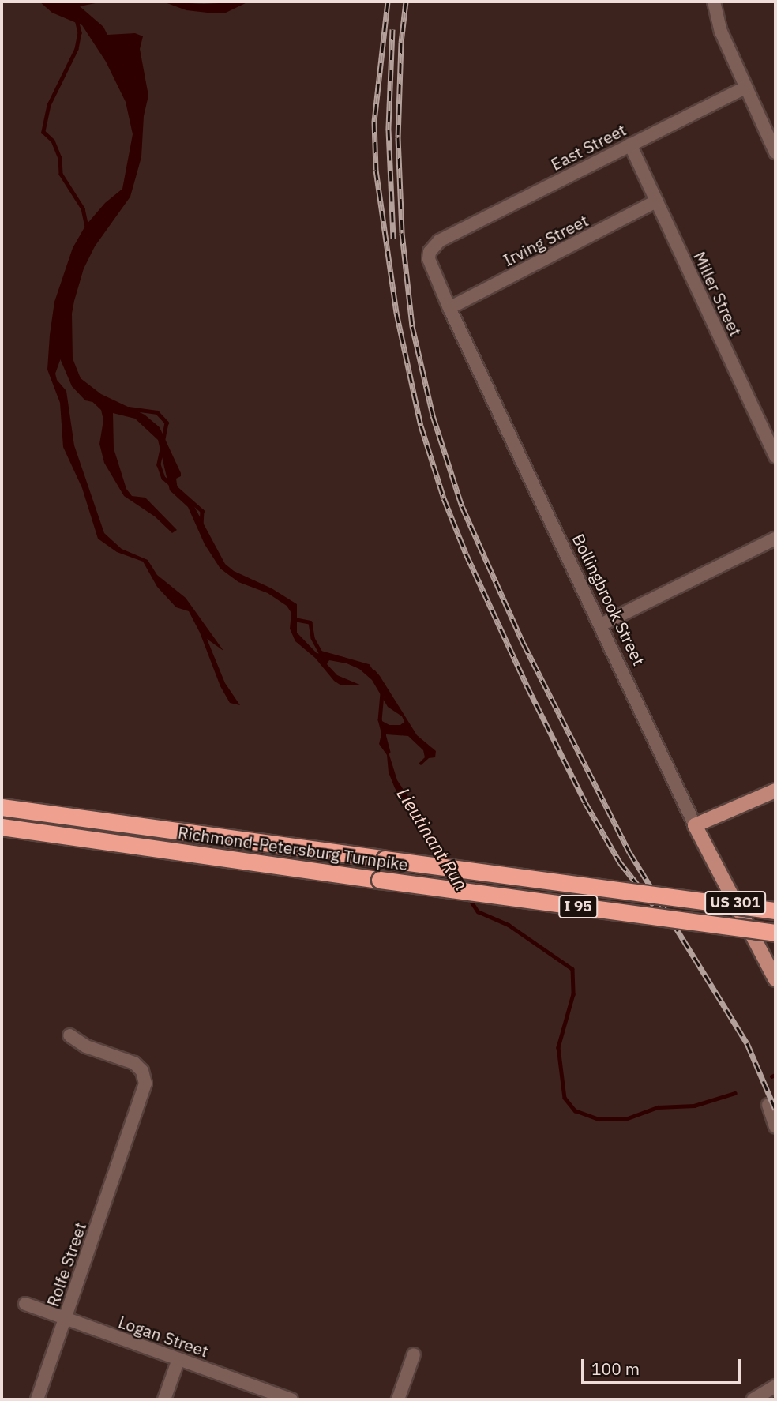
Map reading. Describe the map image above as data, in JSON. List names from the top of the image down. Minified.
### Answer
{"streets":{"highway":["Richmond-Petersburg Turnpike","I 95"],"main road":["Bollingbrook Street","US 301"],"street":["East Street","Irving Street","Miller Street","Rolfe Street","Logan Street"]},"crossings":[["East Street","Miller Street"],["East Street","Bollingbrook Street"],["Irving Street","Miller Street"],["Irving Street","Bollingbrook Street"],["Rolfe Street","Logan Street"]],"water":["Lieutinant Run"],"scale_bar":"100 m"}
